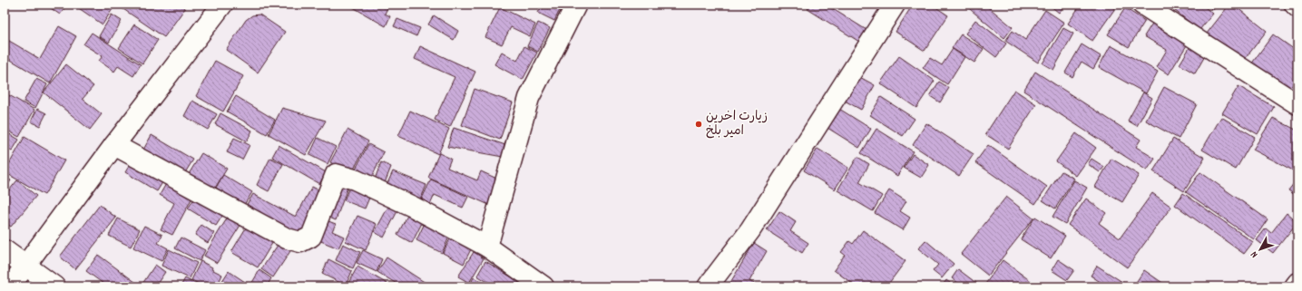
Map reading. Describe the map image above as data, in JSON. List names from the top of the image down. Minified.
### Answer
{"places":["زیارت اخرین امیر بلخ"],"north":"bottom left"}
